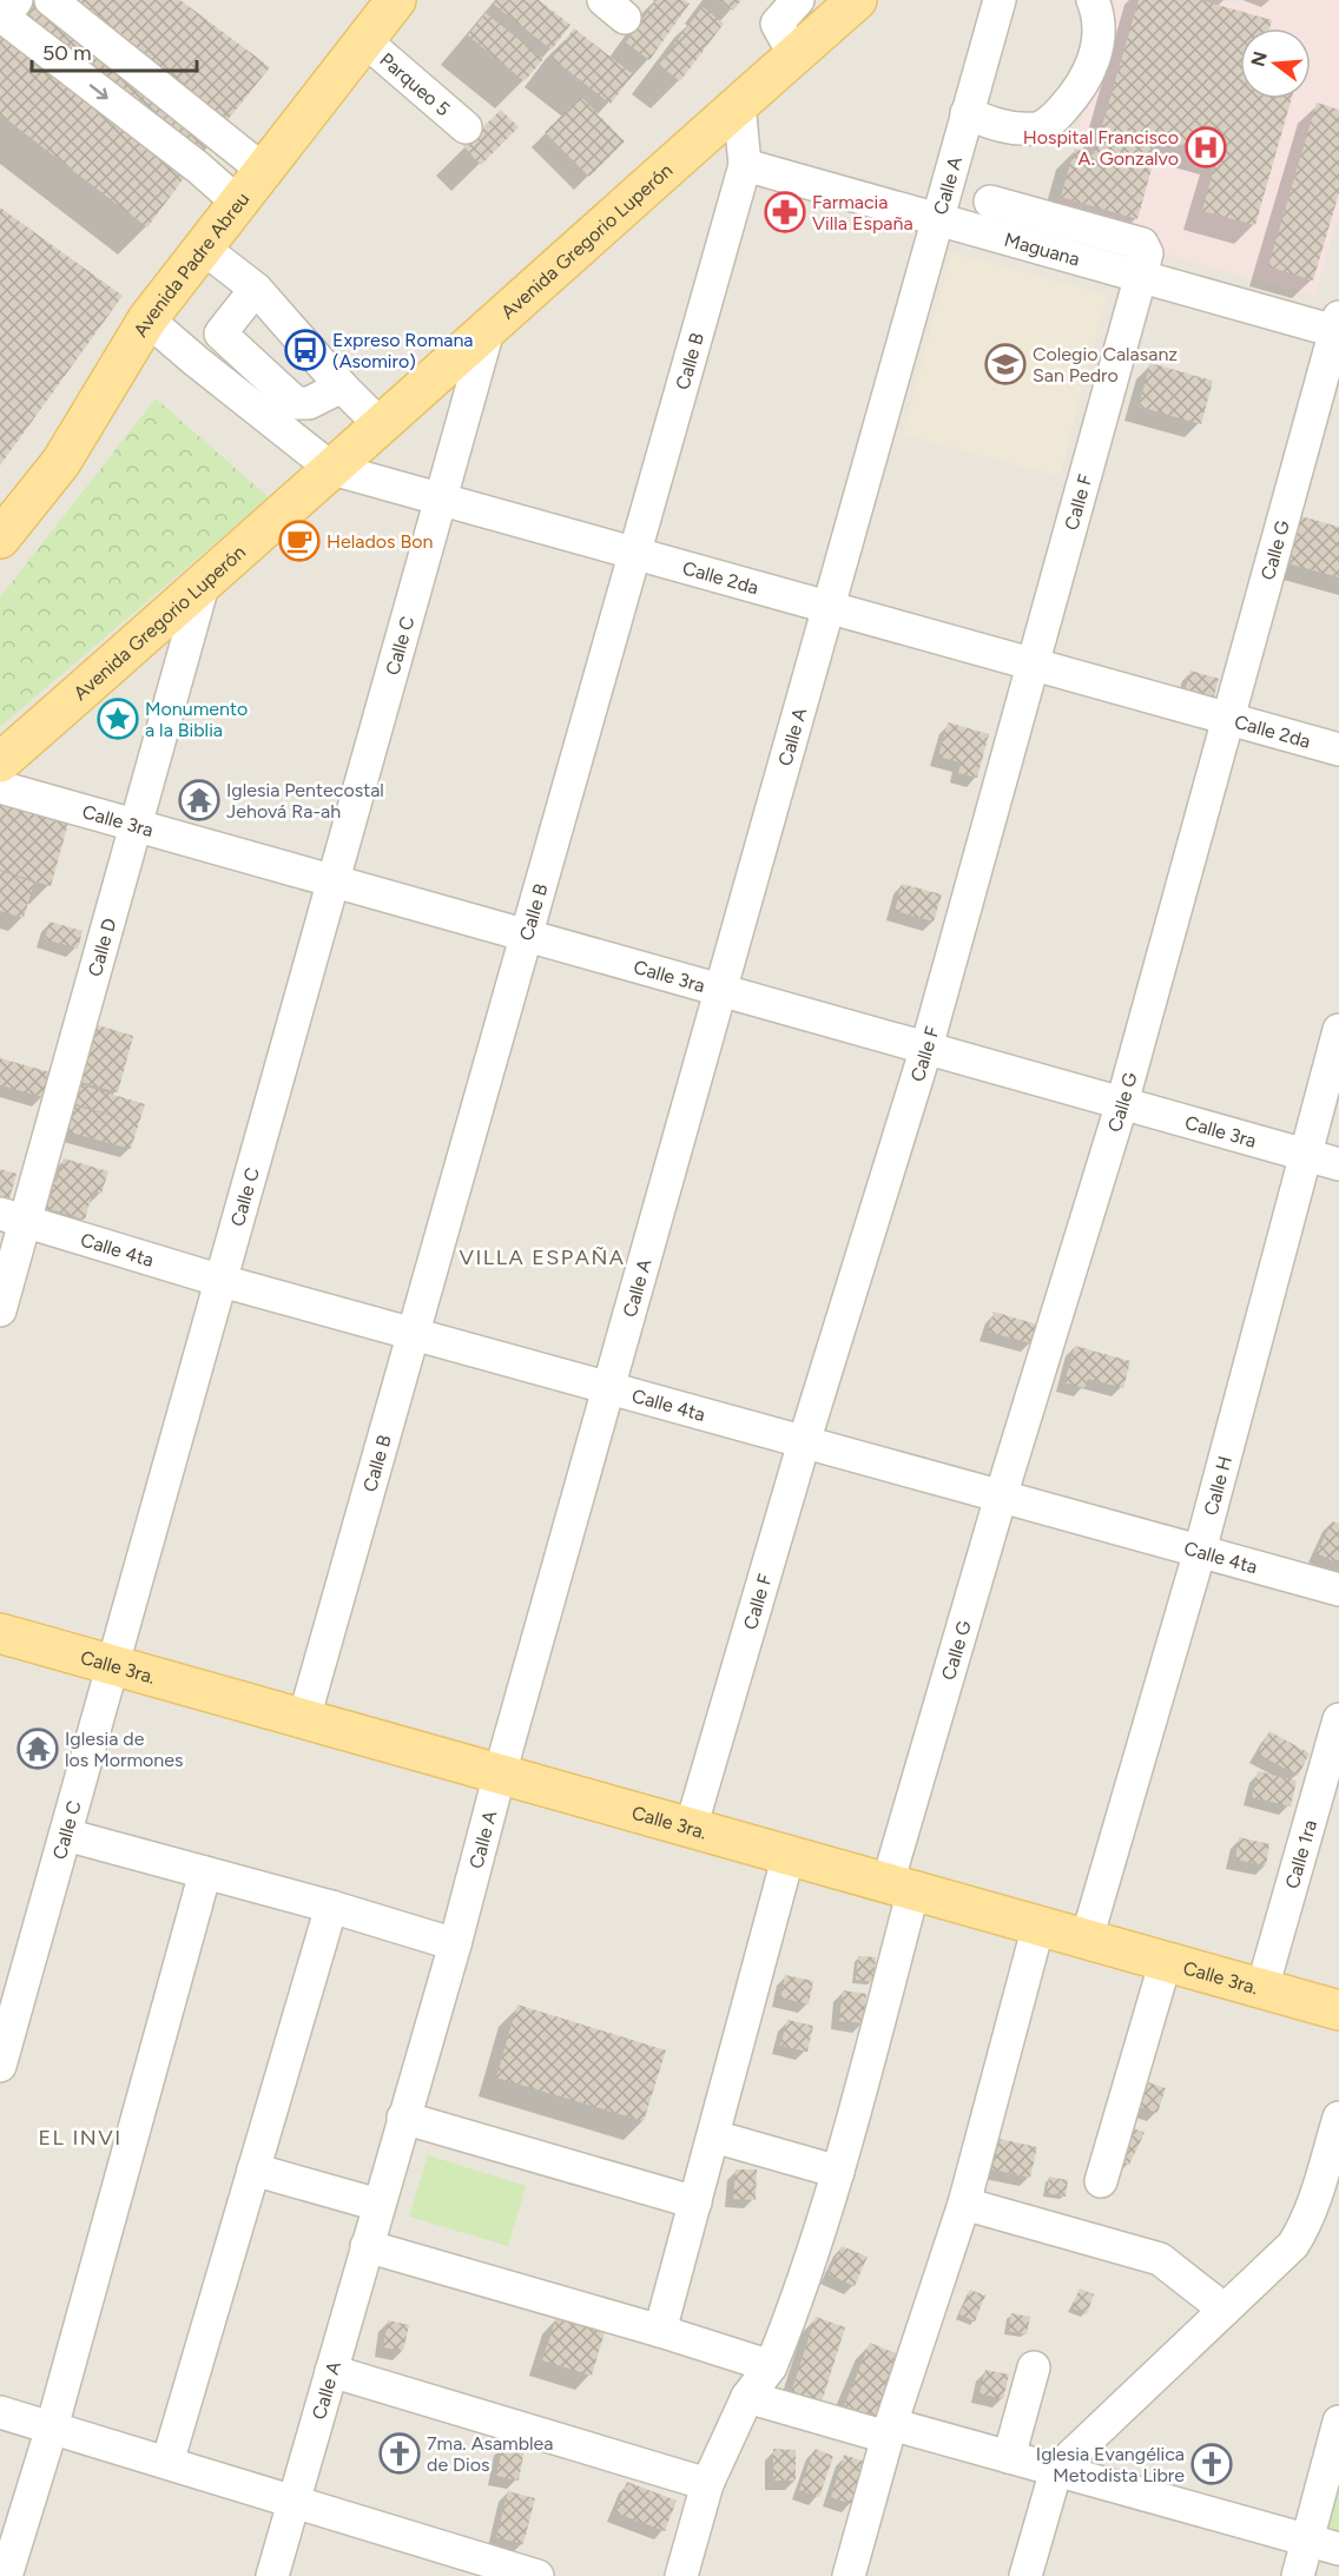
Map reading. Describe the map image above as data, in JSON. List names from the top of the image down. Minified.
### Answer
{"streets":{"main road":["Avenida Gregorio Luperón","Avenida Padre Abreu","Calle 3ra."],"street":["Parqueo 5","Calle A","Maguana","Calle B","Calle F","Calle G","Calle 2da","Calle C","Calle 3ra","Calle D","Calle 4ta","Calle H","Calle 1ra"]},"crossings":[["Parqueo 5","Avenida Padre Abreu"],["Calle A","Maguana"],["Calle A","Calle 2da"],["Calle A","Calle 3ra"],["Calle A","Calle 4ta"],["Calle A","Calle 3ra."],["Avenida Gregorio Luperón","Calle B"],["Avenida Gregorio Luperón","Calle 2da"],["Avenida Gregorio Luperón","Calle C"],["Avenida Gregorio Luperón","Calle D"],["Maguana","Calle B"],["Maguana","Calle F"],["Maguana","Calle G"],["Avenida Padre Abreu","Calle 2da"],["Calle B","Calle 2da"],["Calle B","Calle 3ra"],["Calle B","Calle 4ta"],["Calle B","Calle 3ra."],["Calle F","Calle 2da"],["Calle F","Calle 3ra"],["Calle F","Calle 4ta"],["Calle F","Calle 3ra."],["Calle G","Calle 2da"],["Calle G","Calle 3ra"],["Calle G","Calle 4ta"],["Calle G","Calle 3ra."],["Calle 2da","Calle C"],["Calle C","Calle 3ra"],["Calle C","Calle 4ta"],["Calle C","Calle 3ra."],["Calle 3ra","Calle D"],["Calle 3ra","Calle H"],["Calle D","Calle 4ta"],["Calle 4ta","Calle H"],["Calle H","Calle 3ra."],["Calle 3ra.","Calle 1ra"]],"districts":["VILLA ESPAÑA","EL INVI"],"places":{"hospital":["Hospital Francisco A. Gonzalvo"],"pharmacy":["Farmacia Villa España"],"bus stop":["Expreso Romana (Asomiro)"],"school or university":["Colegio Calasanz San Pedro"],"cafe":["Helados Bon"],"place":["Monumento a la Biblia"],"temple":["Iglesia Pentecostal Jehová Ra-ah","Iglesia de los Mormones"],"church":["7ma. Asamblea de Dios","Iglesia Evangélica Metodista Libre"]},"scale_bar":"50 m","north":"left"}
